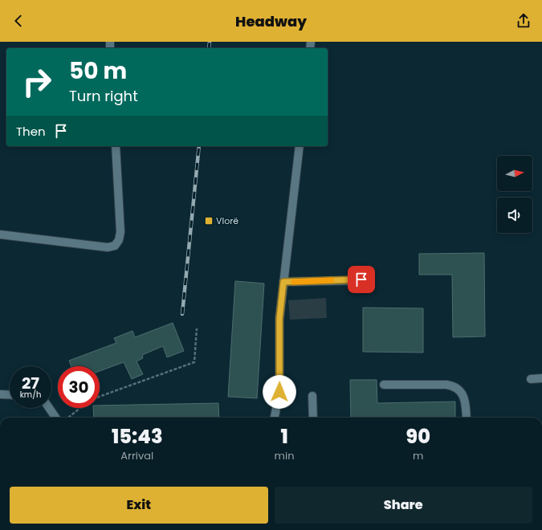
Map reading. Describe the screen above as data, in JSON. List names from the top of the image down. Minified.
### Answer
{"places":{"transit":["Vlorë"]},"north":"right","page":{"header":"Headway","turn":["50 m","Turn right"],"then":"Then","speed":"27 km/h","limit":"30","eta":["15:43","Arrival","1","min","90","m"],"buttons":["Exit","Share"]}}
